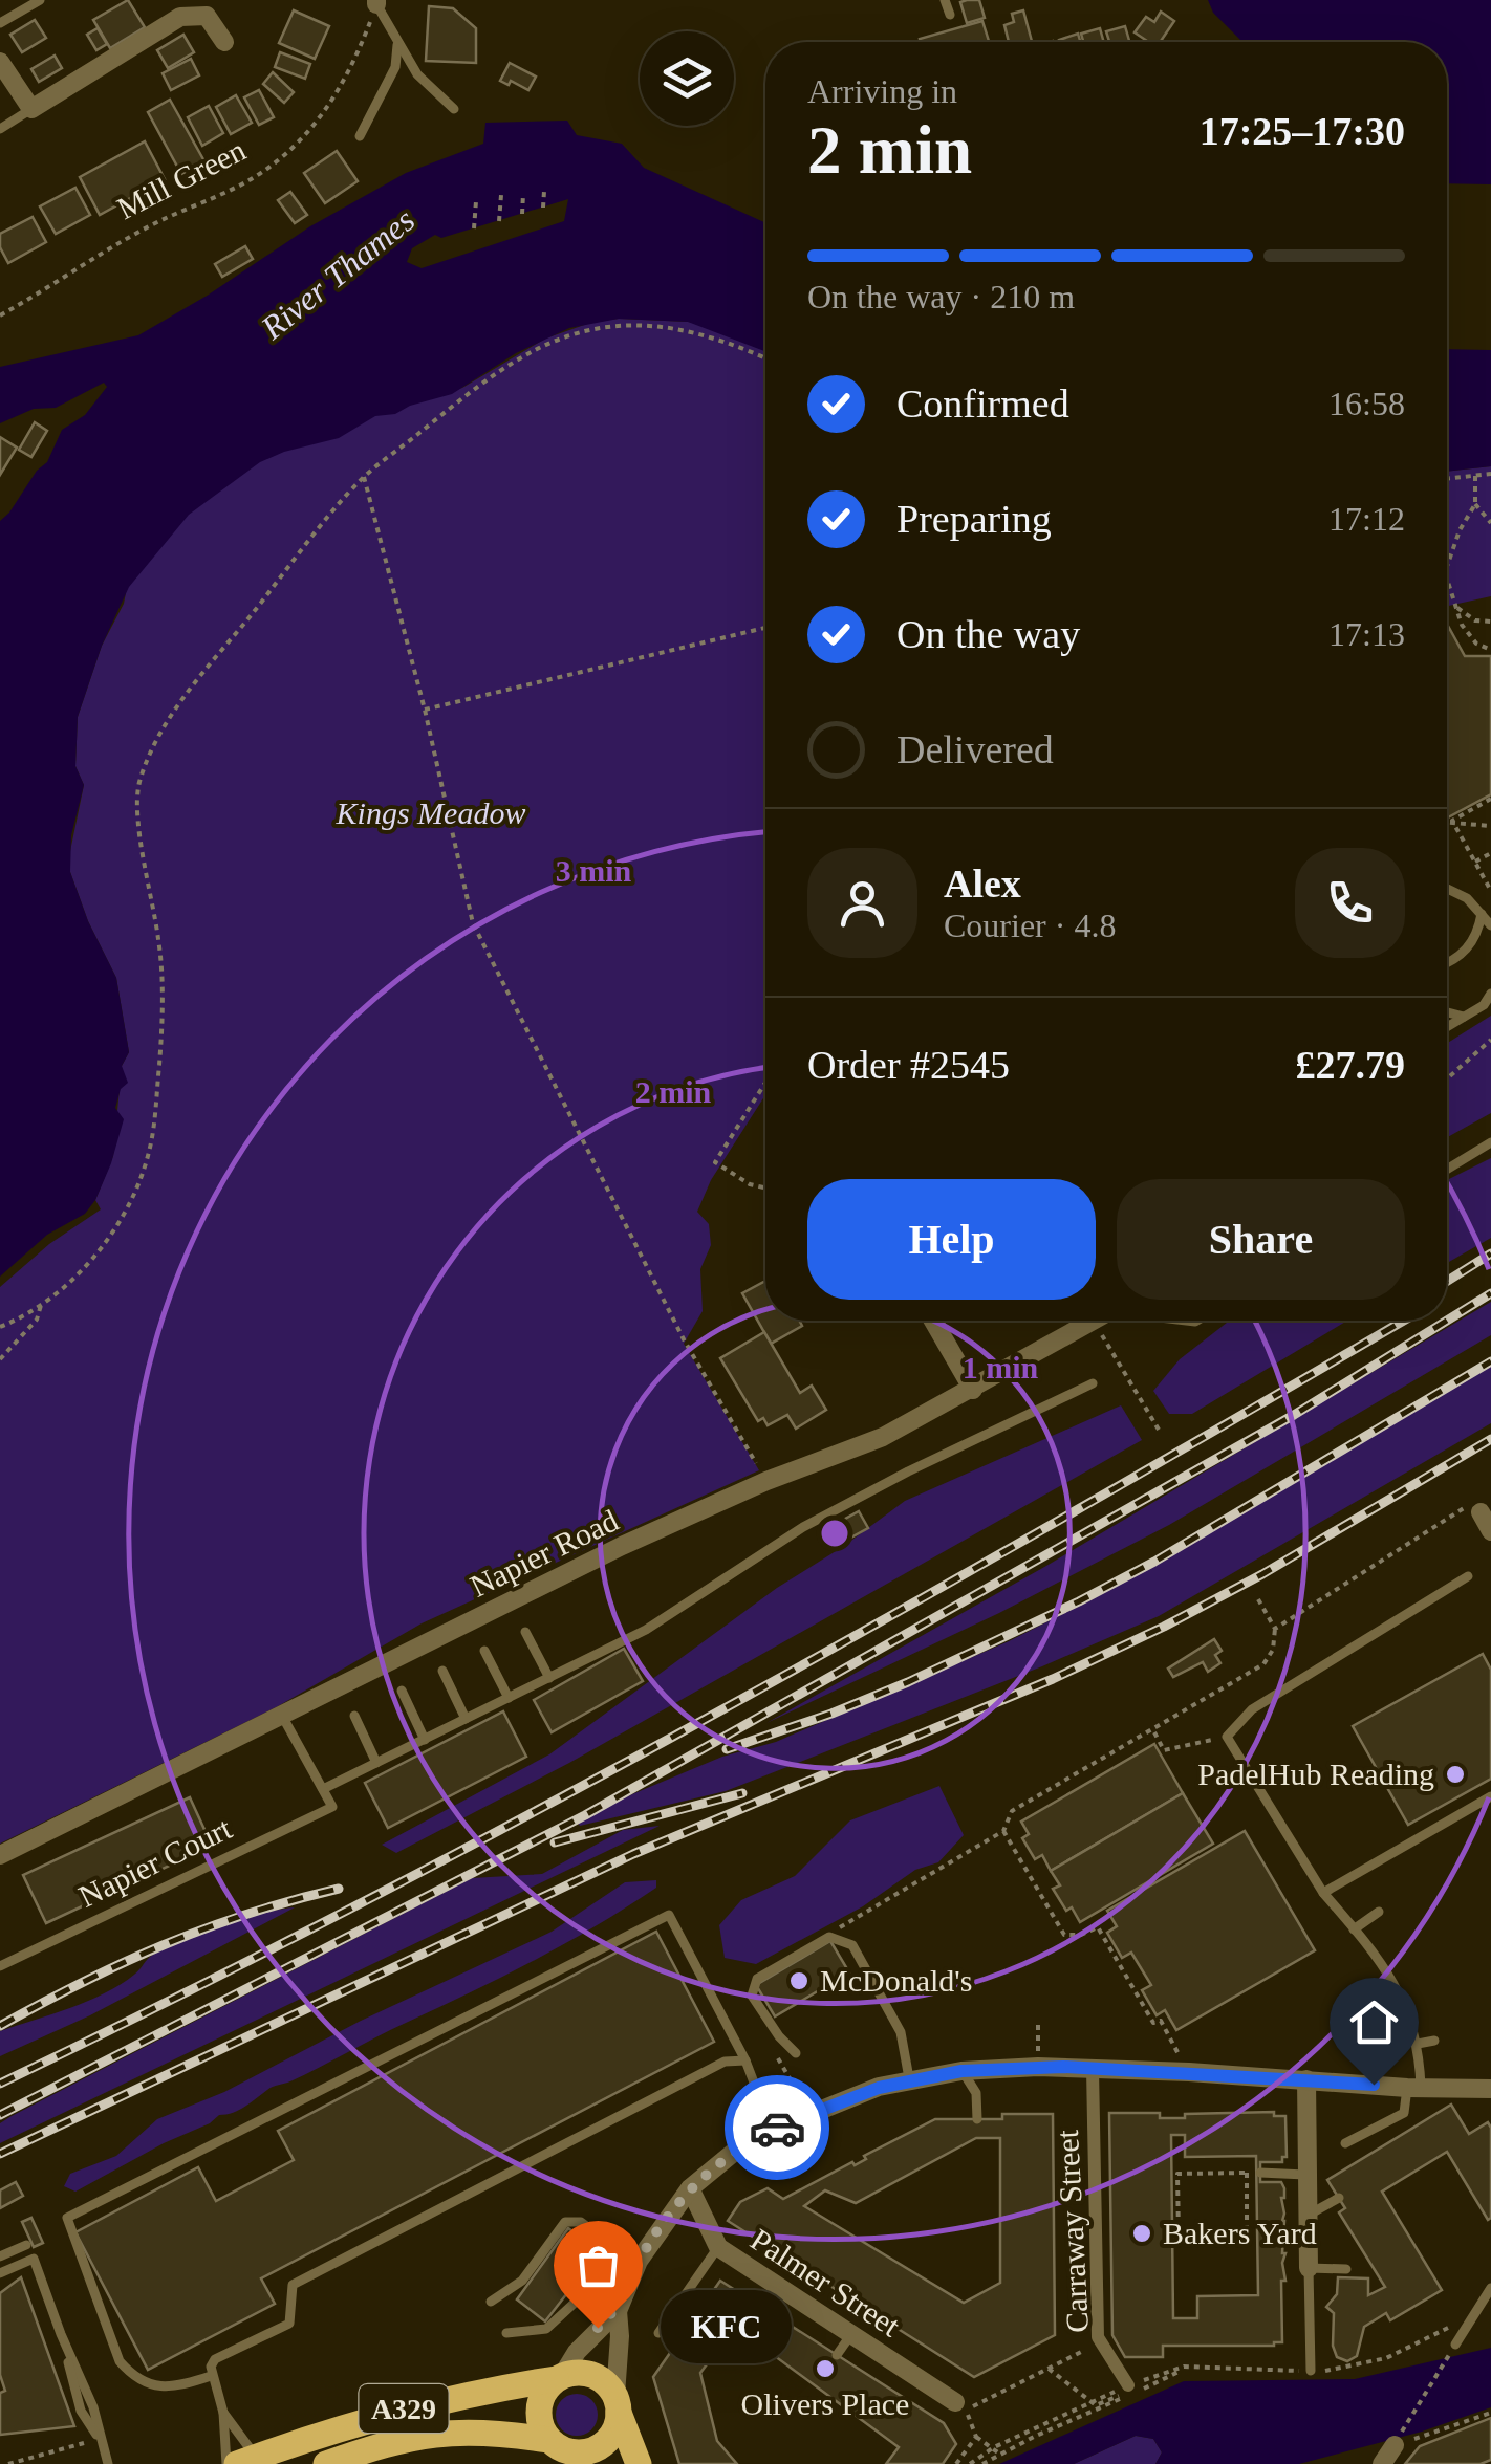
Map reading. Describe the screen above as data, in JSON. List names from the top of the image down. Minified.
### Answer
{"streets":{"main road":["A329"],"street":["Napier Road","Carraway Street","Palmer Street"],"lane":["Napier Court"],"path":["Mill Green"]},"water":["River Thames"],"parks":["Kings Meadow"],"places":["PadelHub Reading","McDonald's","Bakers Yard","KFC","Olivers Place"],"page":{"heading":["2 min","Arriving in","17:25–17:30"],"panel":["Alex","Courier · 4.8","Order #2545","£27.79"],"bar":"On the way · 210 m","list":[["Confirmed","16:58"],["Preparing","17:12"],["On the way","17:13"],"Delivered"],"buttons":["Help","Share"],"bubble":"KFC"},"rings":["3 min","2 min","1 min"]}
